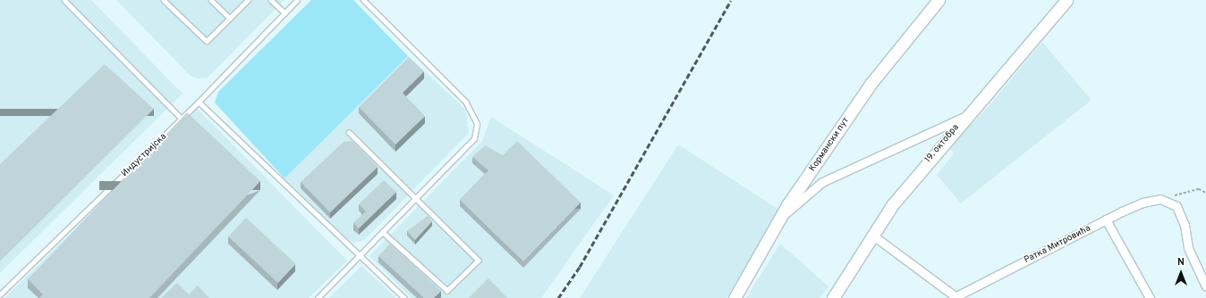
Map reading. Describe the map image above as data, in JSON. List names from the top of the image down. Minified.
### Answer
{"streets":{"street":["19. октобра","Кормански пут","Ратка Митровића"],"lane":["Индустријска"]},"north":"top"}
